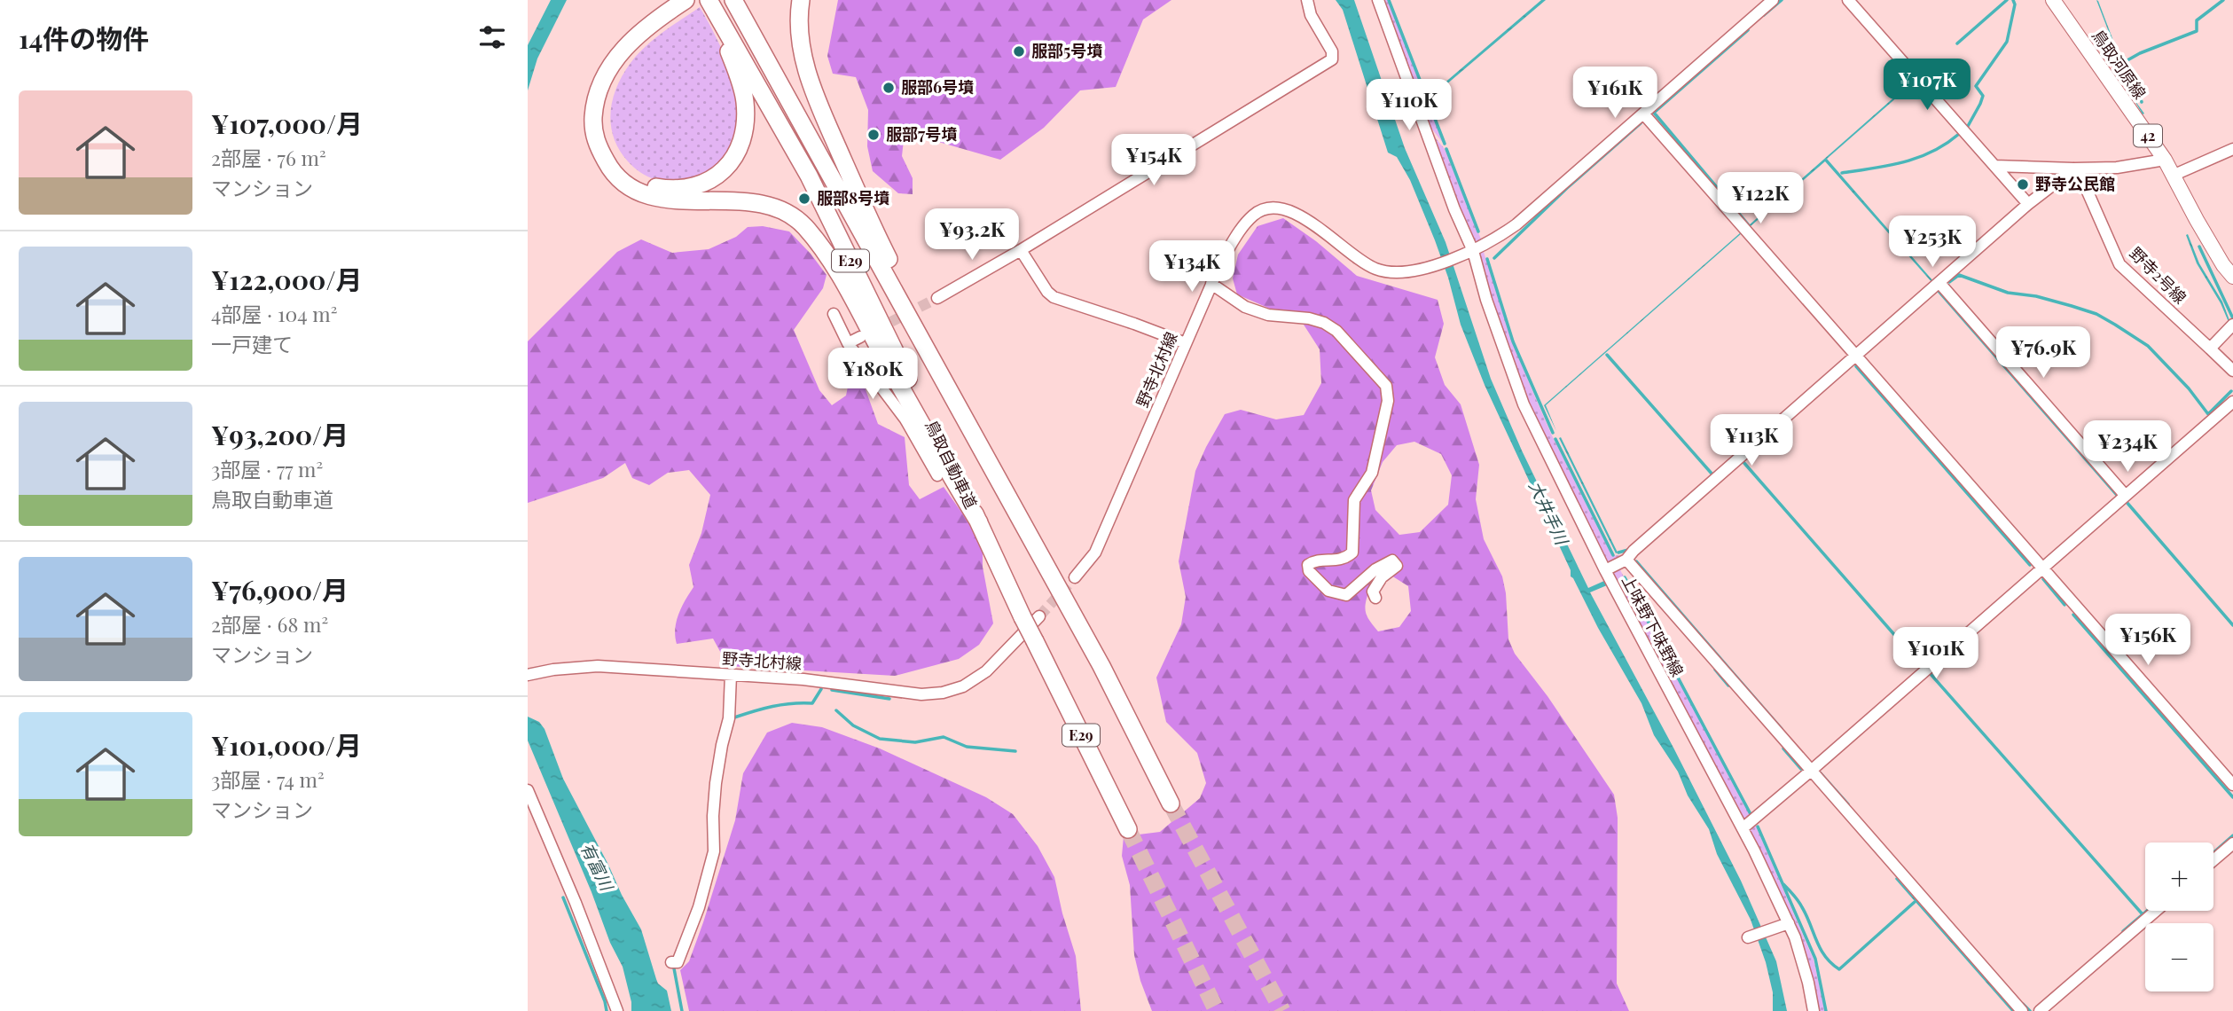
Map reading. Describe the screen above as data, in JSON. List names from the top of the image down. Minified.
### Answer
{"streets":{"highway":["E29","鳥取自動車道"],"main road":["鳥取河原線","42"],"street":["野寺2号線","野寺北村線","上味野下味野線"]},"crossings":[["野寺北村線","鳥取自動車道"],["野寺北村線","上味野下味野線"]],"water":["大井手川","有富川"],"places":["服部5号墳","服部6号墳","服部7号墳","野寺公民館","服部8号墳"],"page":{"heading":"14件の物件","price":["¥107K","¥161K","¥110K","¥154K","¥122K","¥93.2K","¥253K","¥134K","¥76.9K","¥180K","¥113K","¥234K","¥156K","¥101K"],"list":[{"name":"¥107,000/月","note":"2部屋 · 76 m² · マンション"},{"name":"¥122,000/月","note":"4部屋 · 104 m² · 一戸建て"},{"name":"¥93,200/月","note":"3部屋 · 77 m² · 鳥取自動車道"},{"name":"¥76,900/月","note":"2部屋 · 68 m² · マンション"},{"name":"¥101,000/月","note":"3部屋 · 74 m² · マンション"}],"map_buttons":["+","−"]}}
